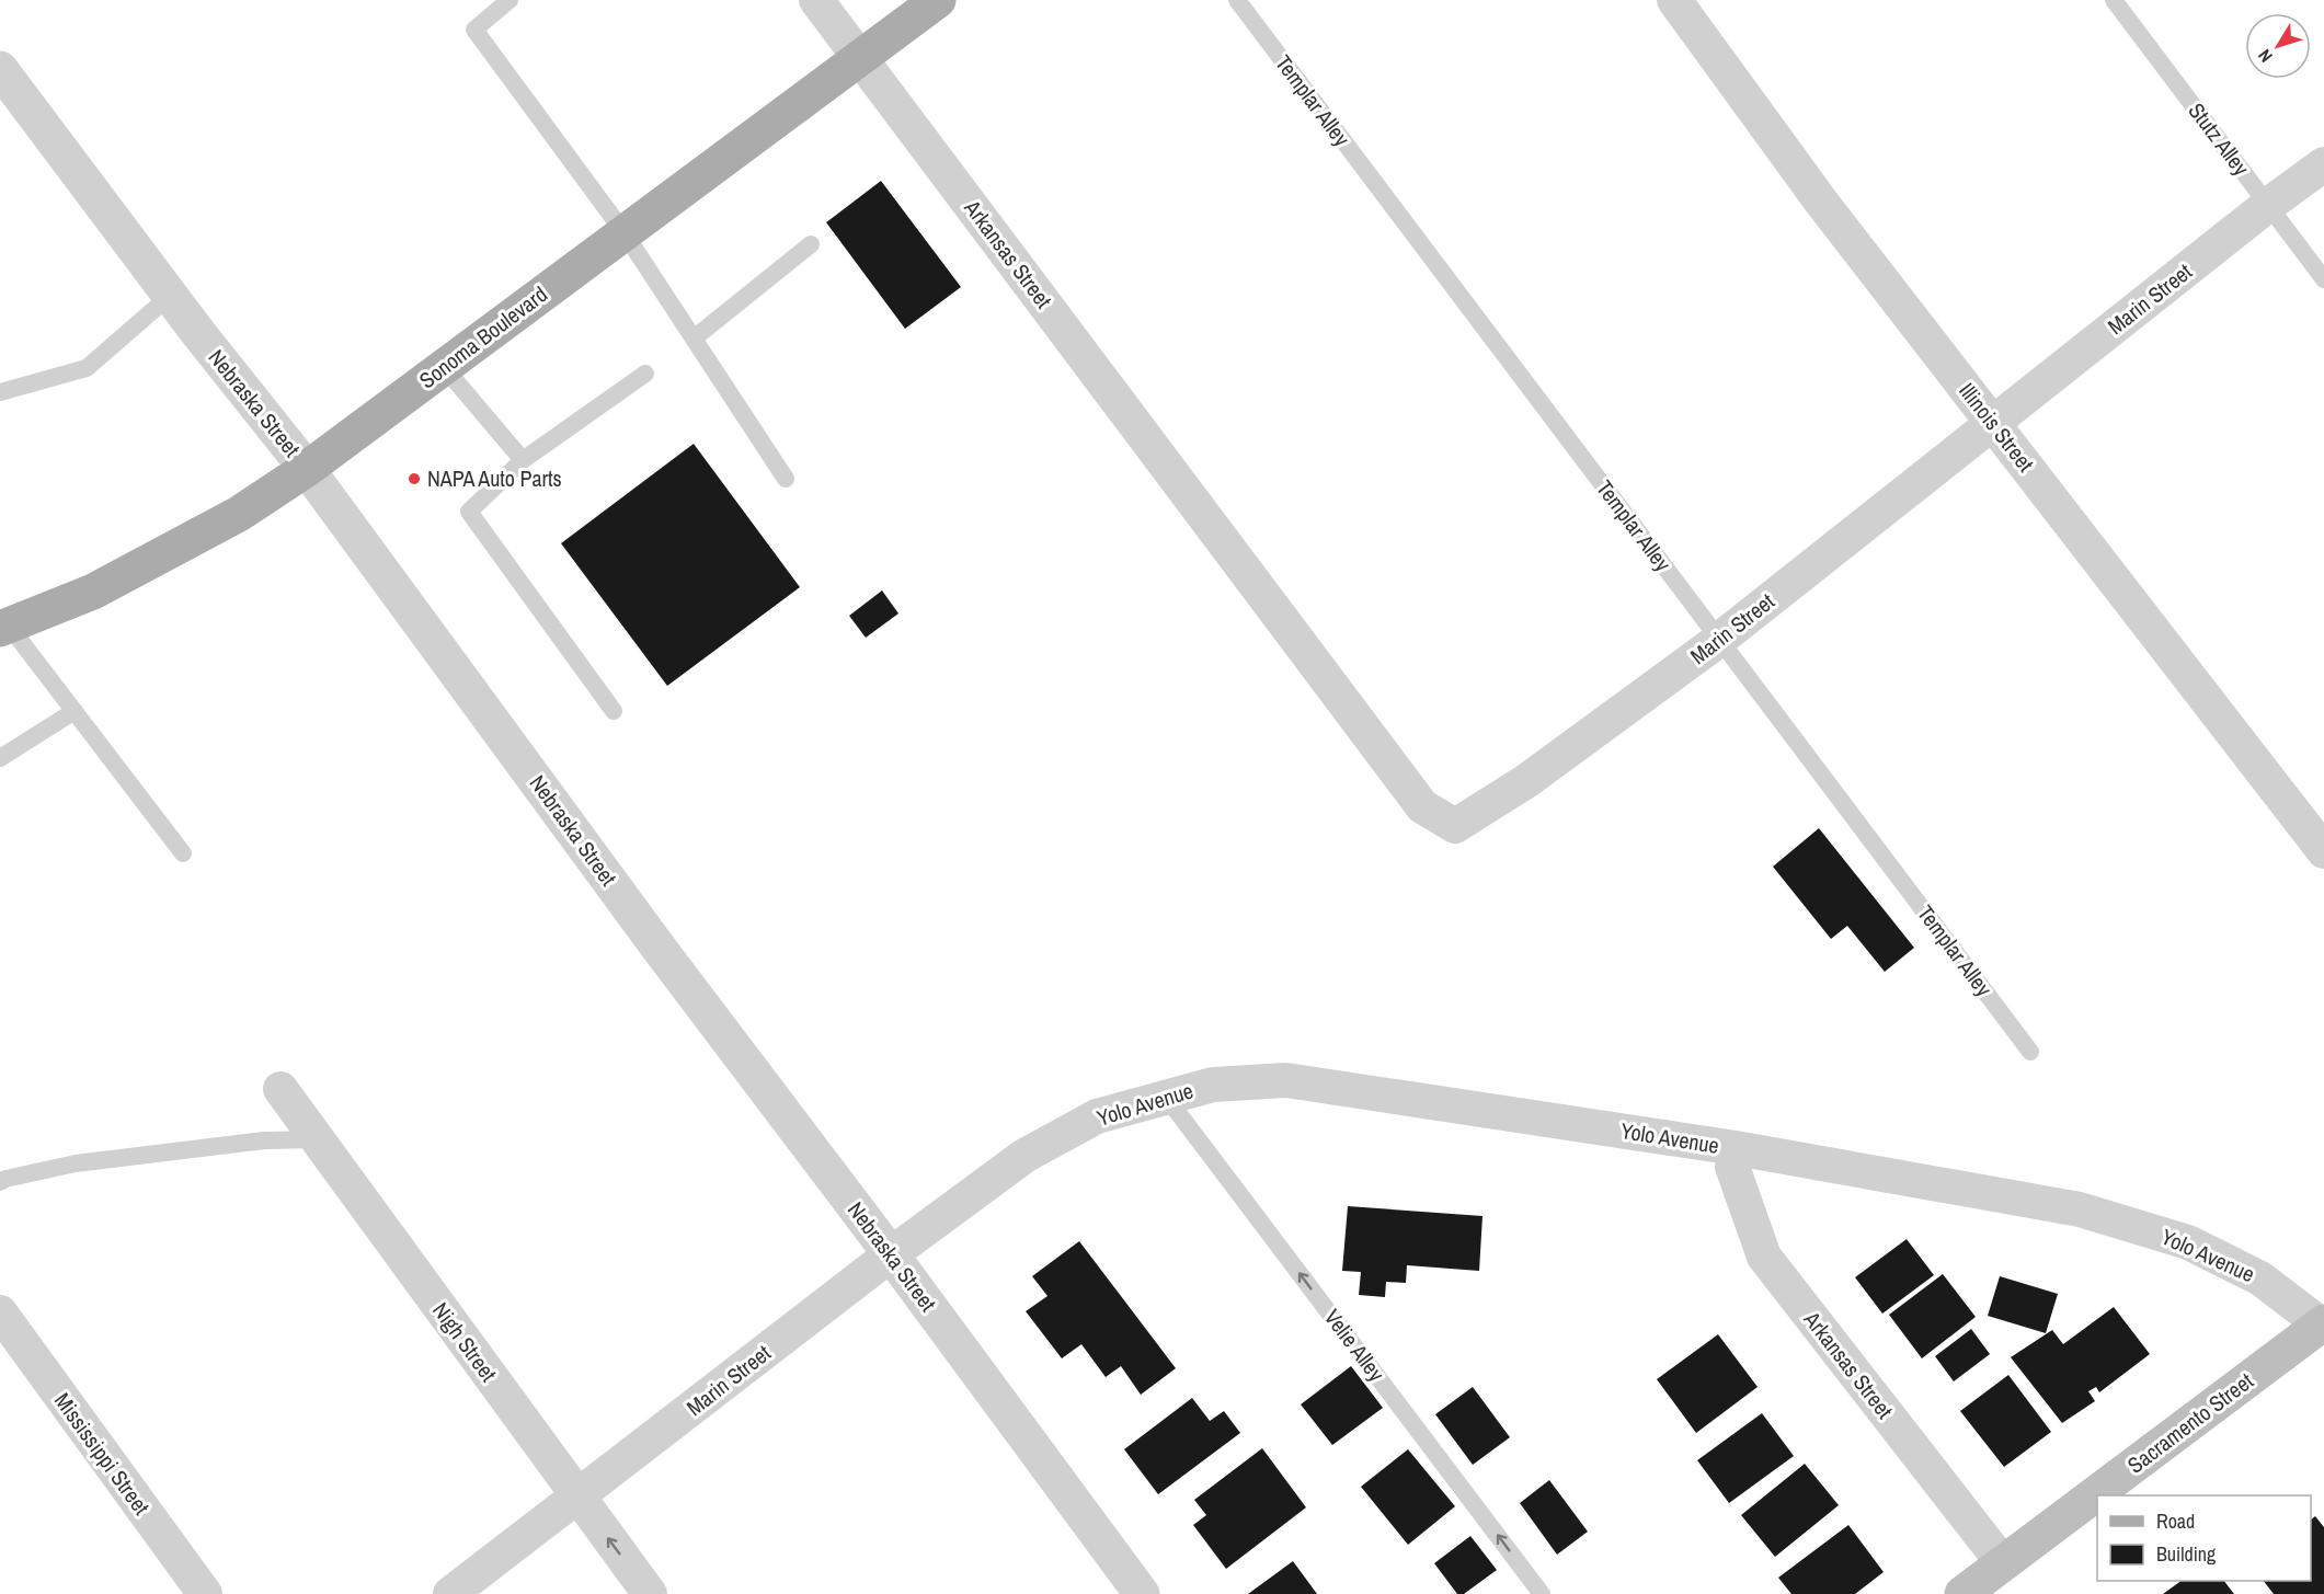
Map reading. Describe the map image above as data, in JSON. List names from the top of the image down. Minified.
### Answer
{"streets":{"main road":["Sonoma Boulevard","Sacramento Street"],"street":["Arkansas Street","Marin Street","Nebraska Street","Illinois Street","Yolo Avenue","Nigh Street","Mississippi Street"],"lane":["Templar Alley","Stutz Alley","Velie Alley"]},"crossings":[["Templar Alley","Marin Street"],["Stutz Alley","Marin Street"],["Arkansas Street","Marin Street"],["Arkansas Street","Sonoma Boulevard"],["Arkansas Street","Yolo Avenue"],["Arkansas Street","Sacramento Street"],["Marin Street","Nebraska Street"],["Marin Street","Illinois Street"],["Marin Street","Yolo Avenue"],["Marin Street","Nigh Street"],["Sonoma Boulevard","Nebraska Street"],["Yolo Avenue","Velie Alley"],["Yolo Avenue","Sacramento Street"]],"one_way":["Velie Alley"],"places":["NAPA Auto Parts"],"legend":["Road","Building"],"north":"bottom left"}
